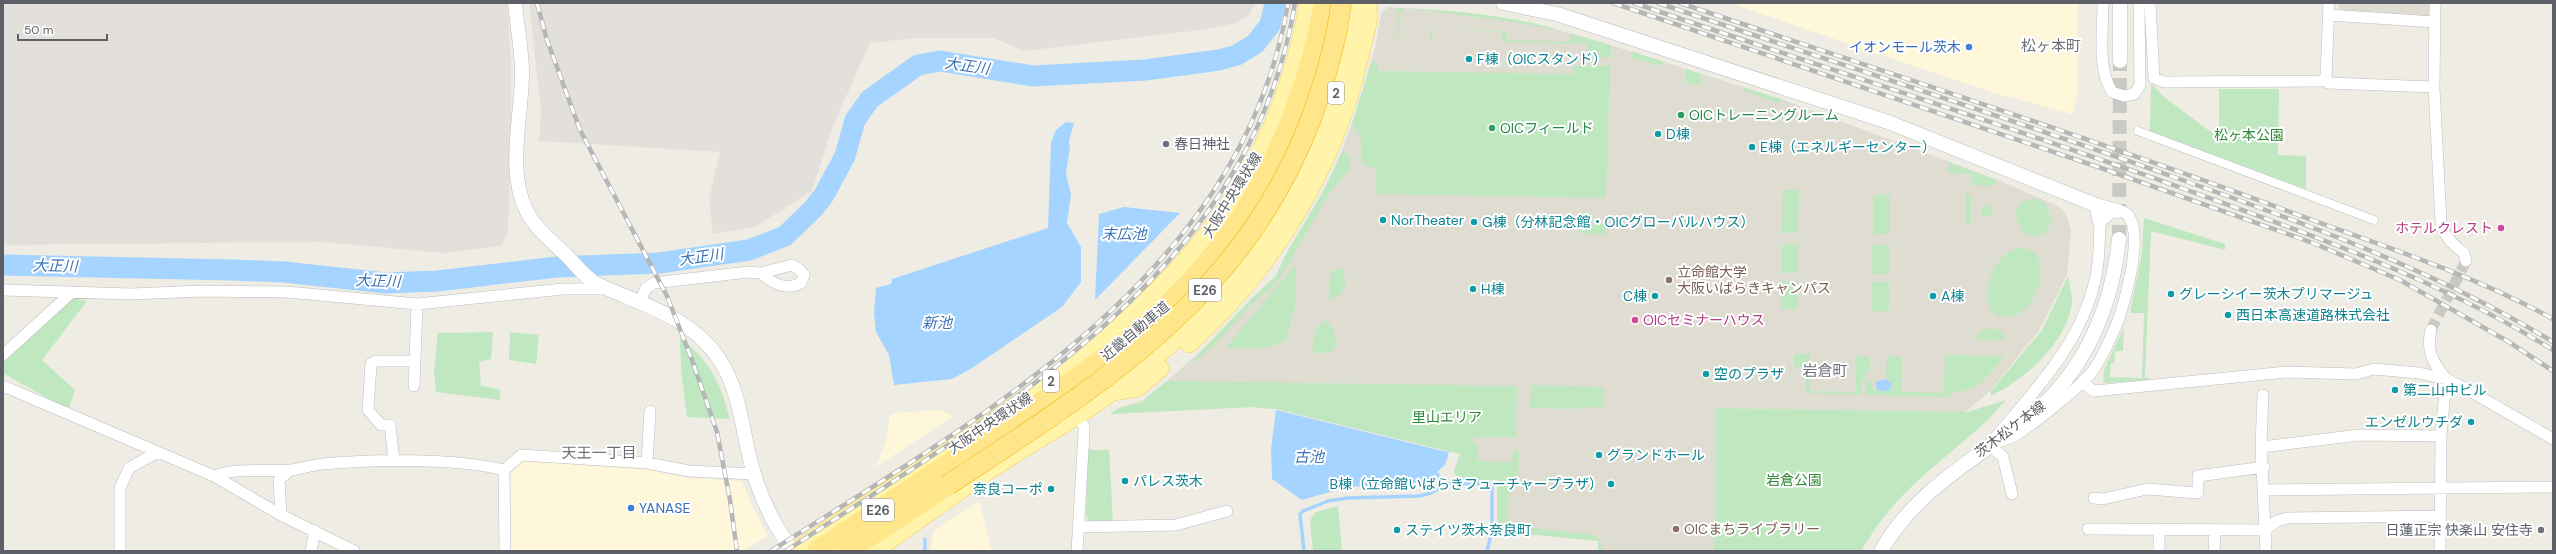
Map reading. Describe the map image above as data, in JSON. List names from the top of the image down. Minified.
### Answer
{"streets":{"highway":["E26","近畿自動車道"],"main road":["2","大阪中央環状線"],"street":["茨木松ケ本線"]},"districts":["松ヶ本町","岩倉町","天王一丁目"],"water":["大正川","末広池","新池","古池"],"parks":["松ヶ本公園","里山エリア","岩倉公園"],"places":["イオンモール茨木","F棟（OICスタンド）","OICトレーニングルーム","OICフィールド","D棟","春日神社","E棟（エネルギーセンター）","NorTheater","G棟（分林記念館・OICグローバルハウス）","ホテルクレスト","立命館大学 大阪いばらきキャンパス","H棟","グレーシイー茨木プリマージュ","C棟","A棟","西日本高速道路株式会社","OICセミナーハウス","空のプラザ","第二山中ビル","エンゼルウチダ","グランドホール","パレス茨木","B棟（立命館いばらきフューチャープラザ）","奈良コーポ","YANASE","OICまちライブラリー","ステイツ茨木奈良町","日蓮正宗 快楽山 安住寺"],"scale_bar":"50 m"}
